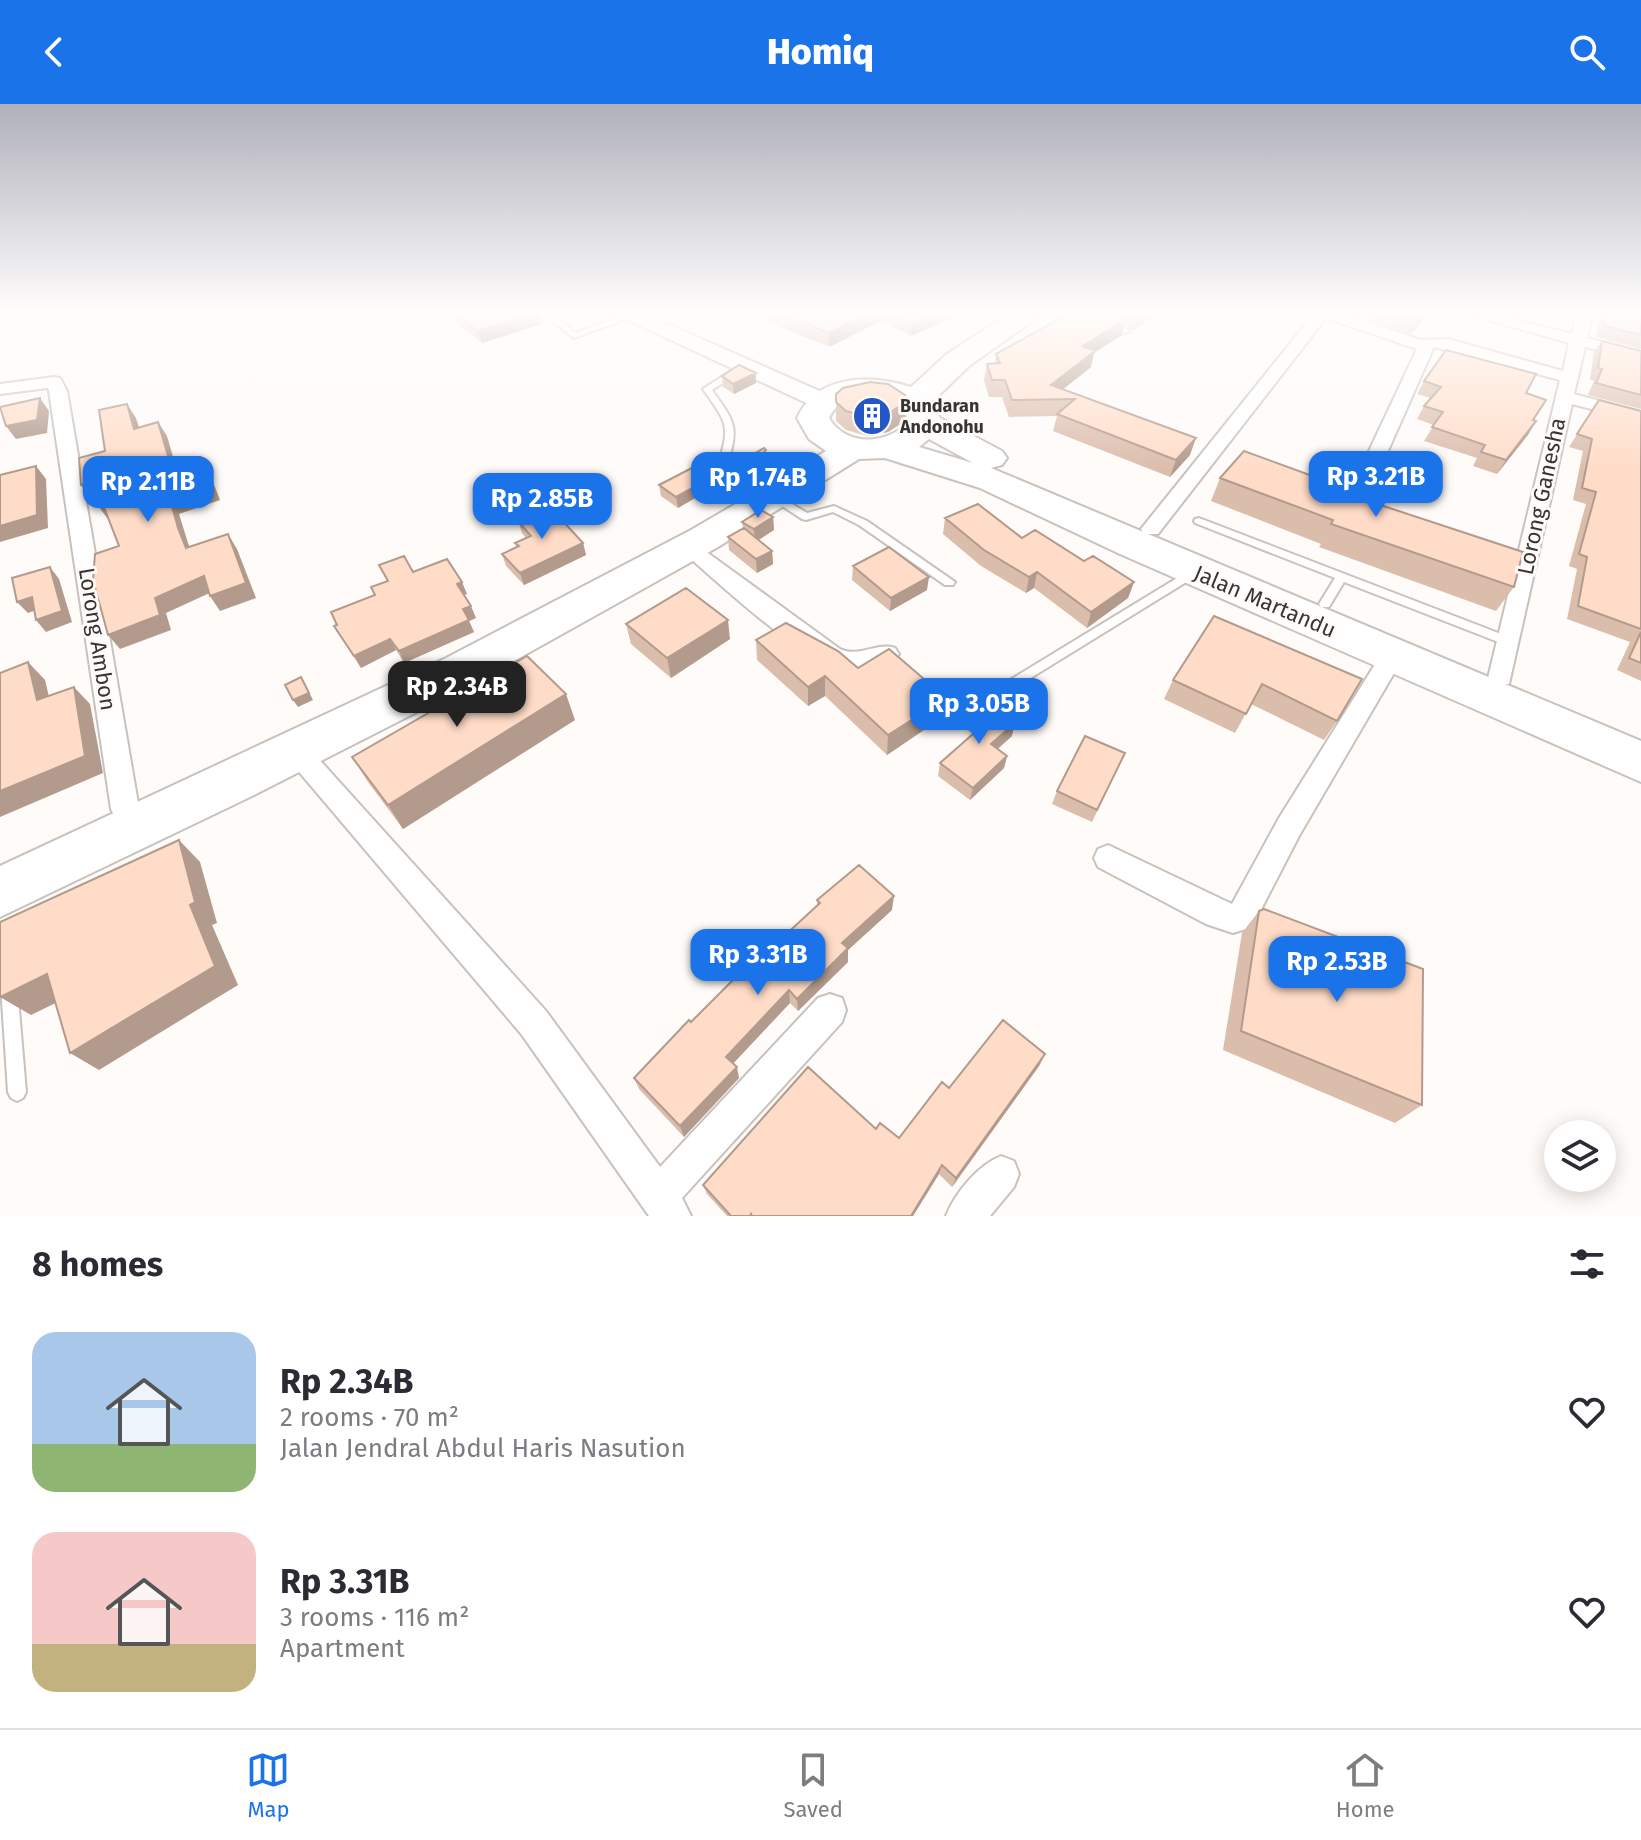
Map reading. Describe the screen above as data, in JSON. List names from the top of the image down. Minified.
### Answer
{"streets":{"highway":["Jalan Martandu"],"street":["Lorong Ganesha","Lorong Ambon"]},"crossings":[["Lorong Ganesha","Jalan Martandu"]],"places":{"building":["Bundaran Andonohu"]},"page":{"header":"Homiq","price":["Rp 3.21B","Rp 1.74B","Rp 2.11B","Rp 2.85B","Rp 2.34B","Rp 3.05B","Rp 3.31B","Rp 2.53B"],"heading":"8 homes","list":[{"name":"Rp 2.34B","note":"2 rooms · 70 m² · Jalan Jendral Abdul Haris Nasution"},{"name":"Rp 3.31B","note":"3 rooms · 116 m² · Apartment"}],"tabs":["Map","Saved","Home"]}}
